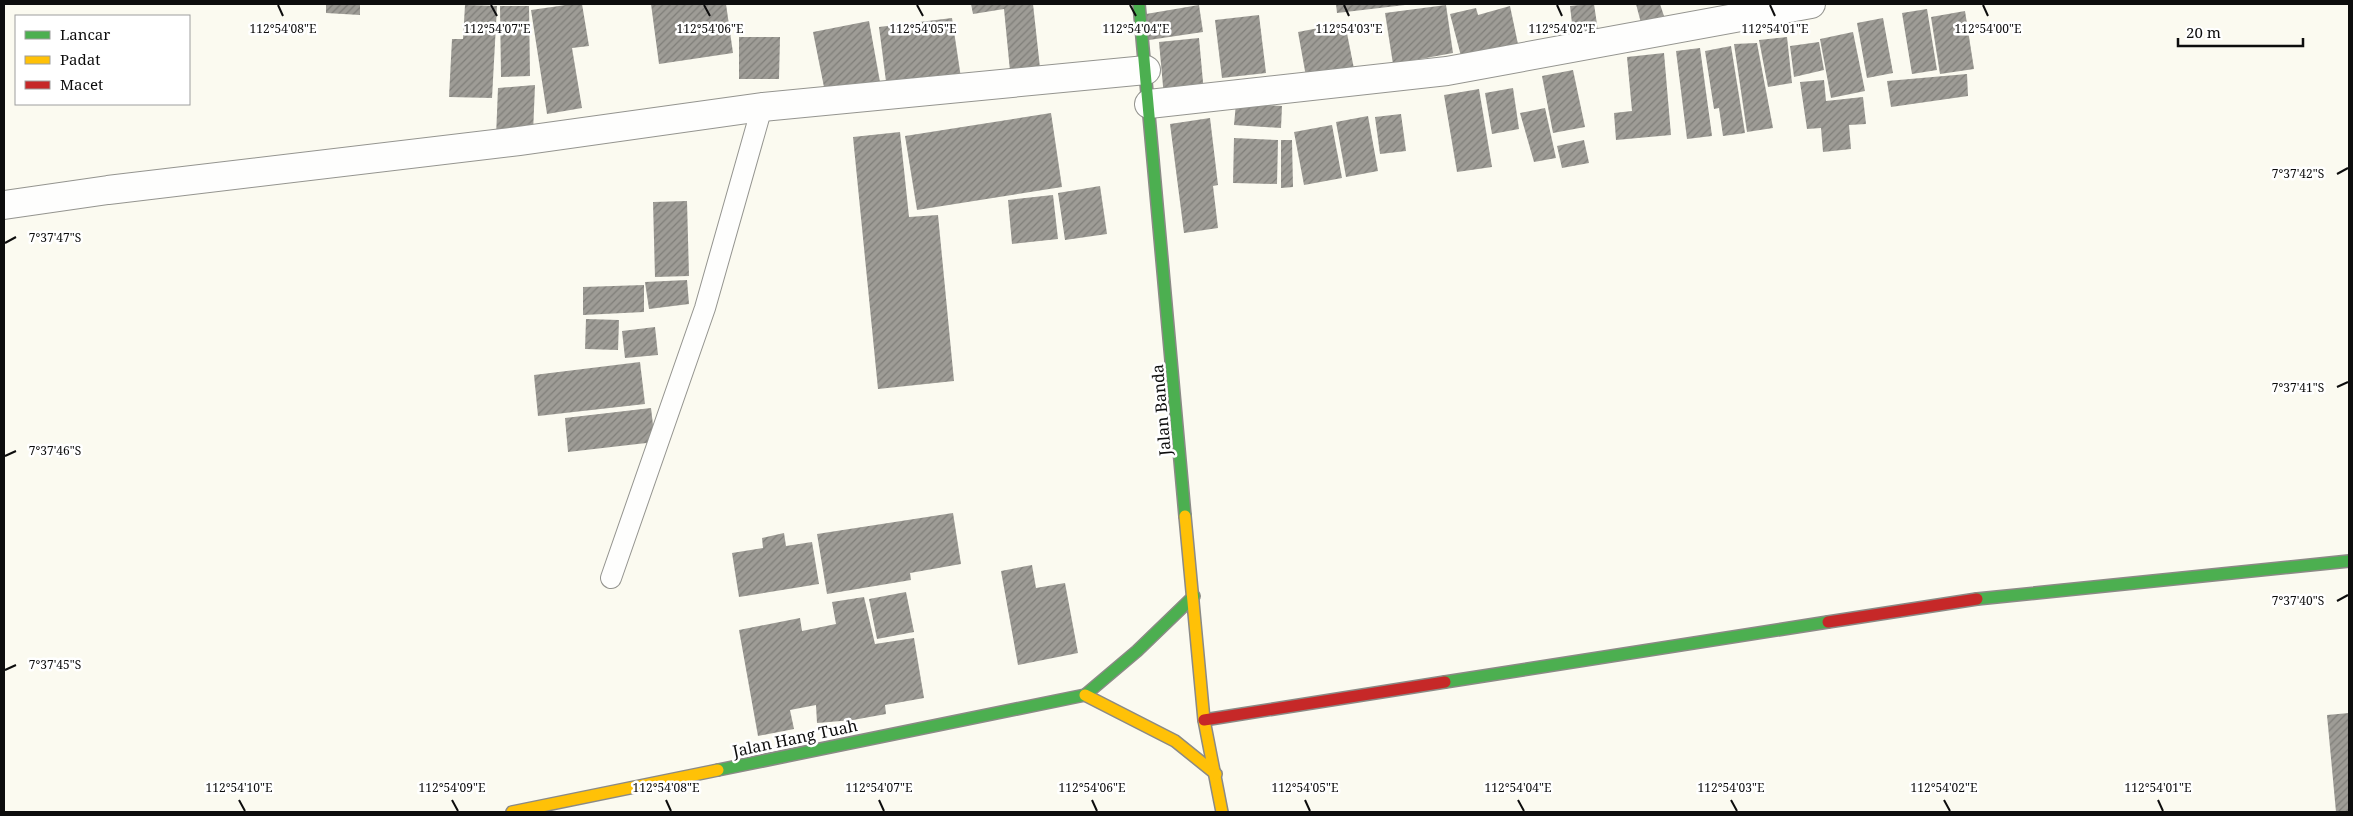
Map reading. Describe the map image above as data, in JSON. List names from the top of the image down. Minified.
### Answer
{"streets":{"street":["Jalan Banda","Jalan Hang Tuah"]},"legend":["Lancar","Padat","Macet"],"scale_bar":"20 m","coordinates":["112°54'04\"E","112°54'08\"E","112°54'07\"E","112°54'06\"E","112°54'05\"E","112°54'03\"E","112°54'02\"E","112°54'01\"E","112°54'00\"E","7°37'42\"S","7°37'47\"S","7°37'41\"S","7°37'46\"S","7°37'40\"S","7°37'45\"S","112°54'10\"E","112°54'09\"E"]}
